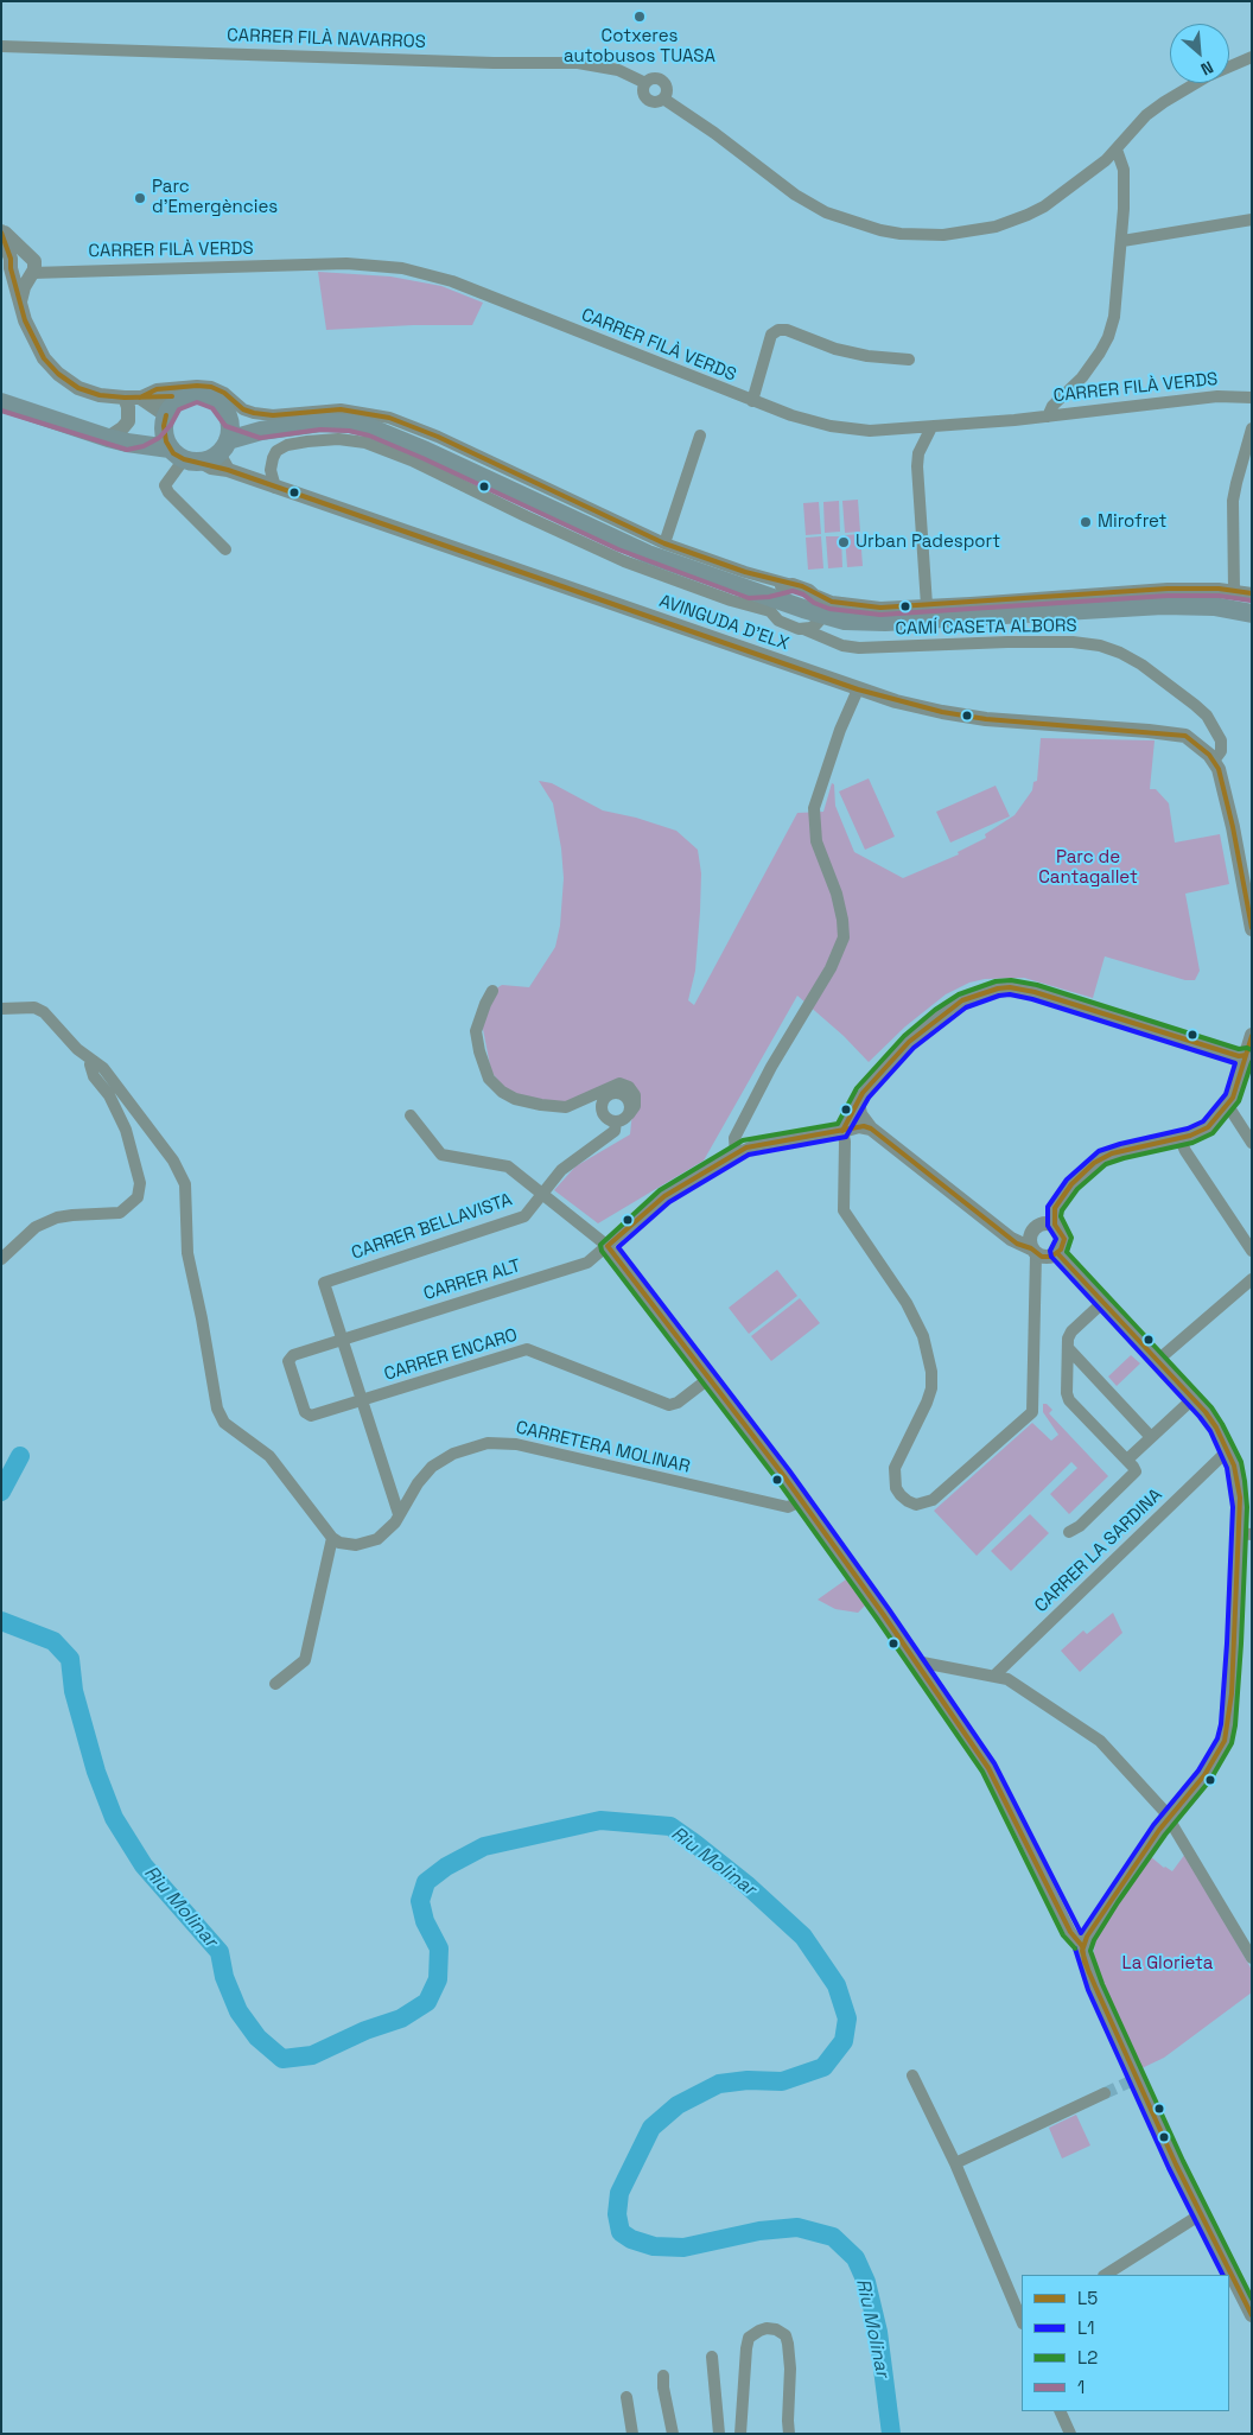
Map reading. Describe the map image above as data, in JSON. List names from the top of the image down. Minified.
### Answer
{"streets":{"street":["CARRER FILÀ NAVARROS","CARRER FILÀ VERDS","AVINGUDA D'ELX","CAMÍ CASETA ALBORS","CARRER BELLAVISTA","CARRER ALT","CARRER ENCARO","CARRETERA MOLINAR","CARRER LA SARDINA"]},"crossings":[["AVINGUDA D'ELX","CAMÍ CASETA ALBORS"],["CARRER BELLAVISTA","CARRER ALT"],["CARRER ALT","CARRER ENCARO"]],"water":["Riu Molinar"],"parks":["Parc de Cantagallet","La Glorieta"],"places":["Cotxeres autobusos TUASA","Parc d'Emergències","Mirofret","Urban Padesport"],"lines":["transit line L5","transit line 1","transit line L2","transit line L1"],"legend":["L5","L1","L2","1"],"north":"bottom right"}
